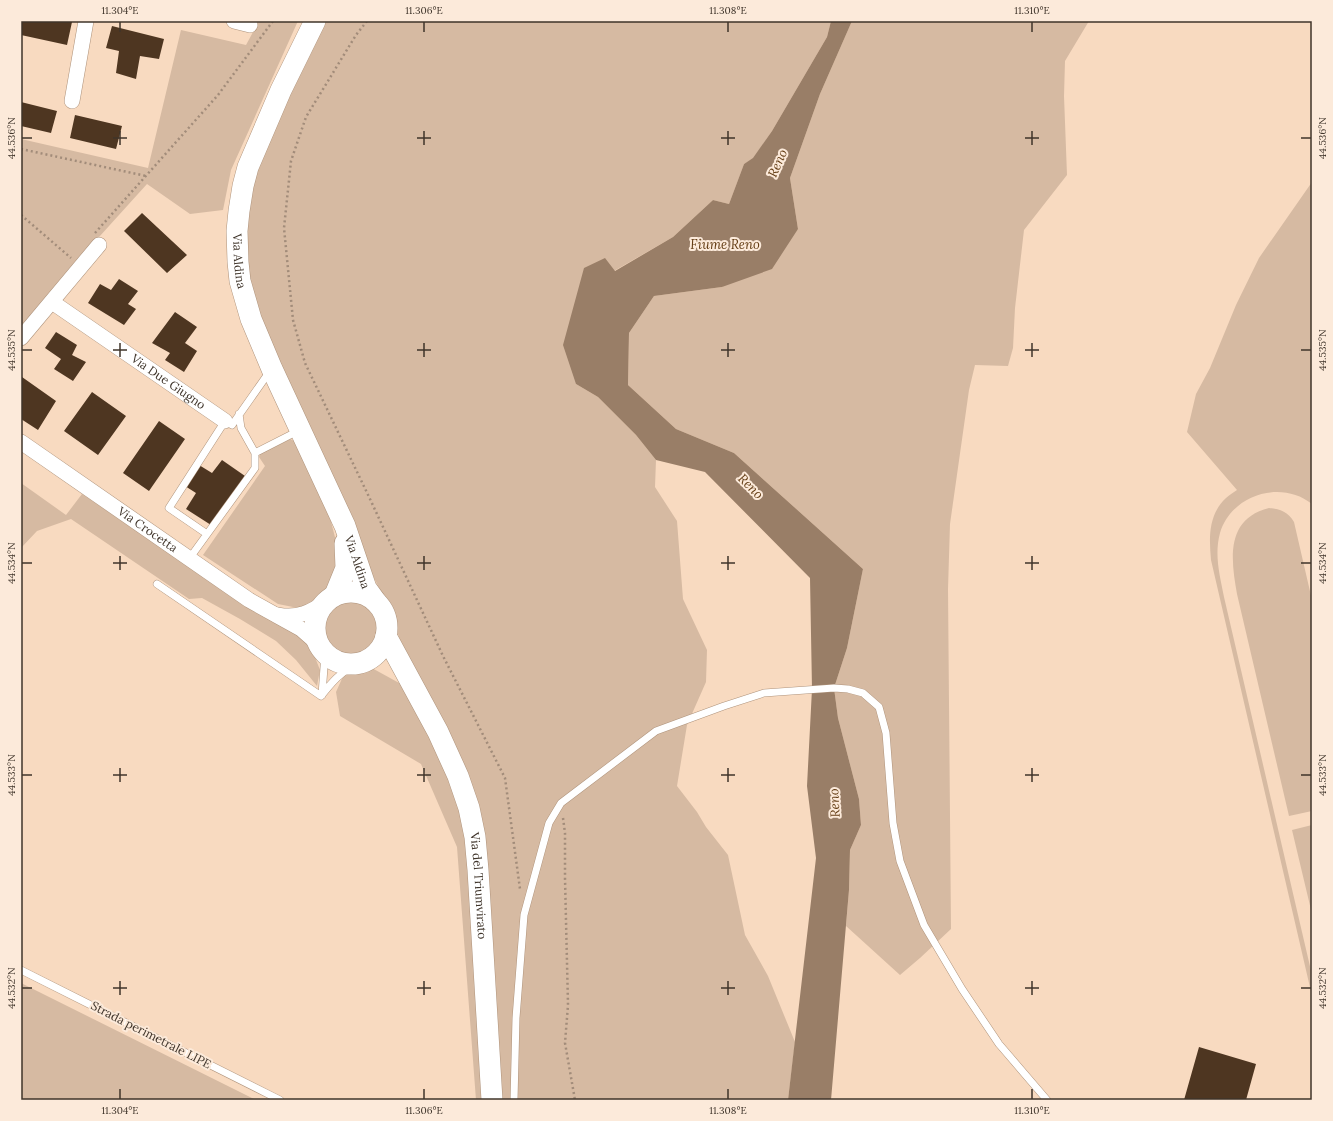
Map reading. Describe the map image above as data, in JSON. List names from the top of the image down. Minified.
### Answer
{"streets":{"street":["Via Aldina","Via Due Giugno","Via Crocetta","Via del Triumvirato"],"lane":["Strada perimetrale LIPE"]},"crossings":[["Via Aldina","Via Crocetta"],["Via Aldina","Via del Triumvirato"],["Via Crocetta","Via del Triumvirato"]],"water":["Reno","Fiume Reno"],"coordinates":["11.304°E","11.306°E","11.308°E","11.310°E","44.536°N","44.535°N","44.534°N","44.533°N","44.532°N"]}
